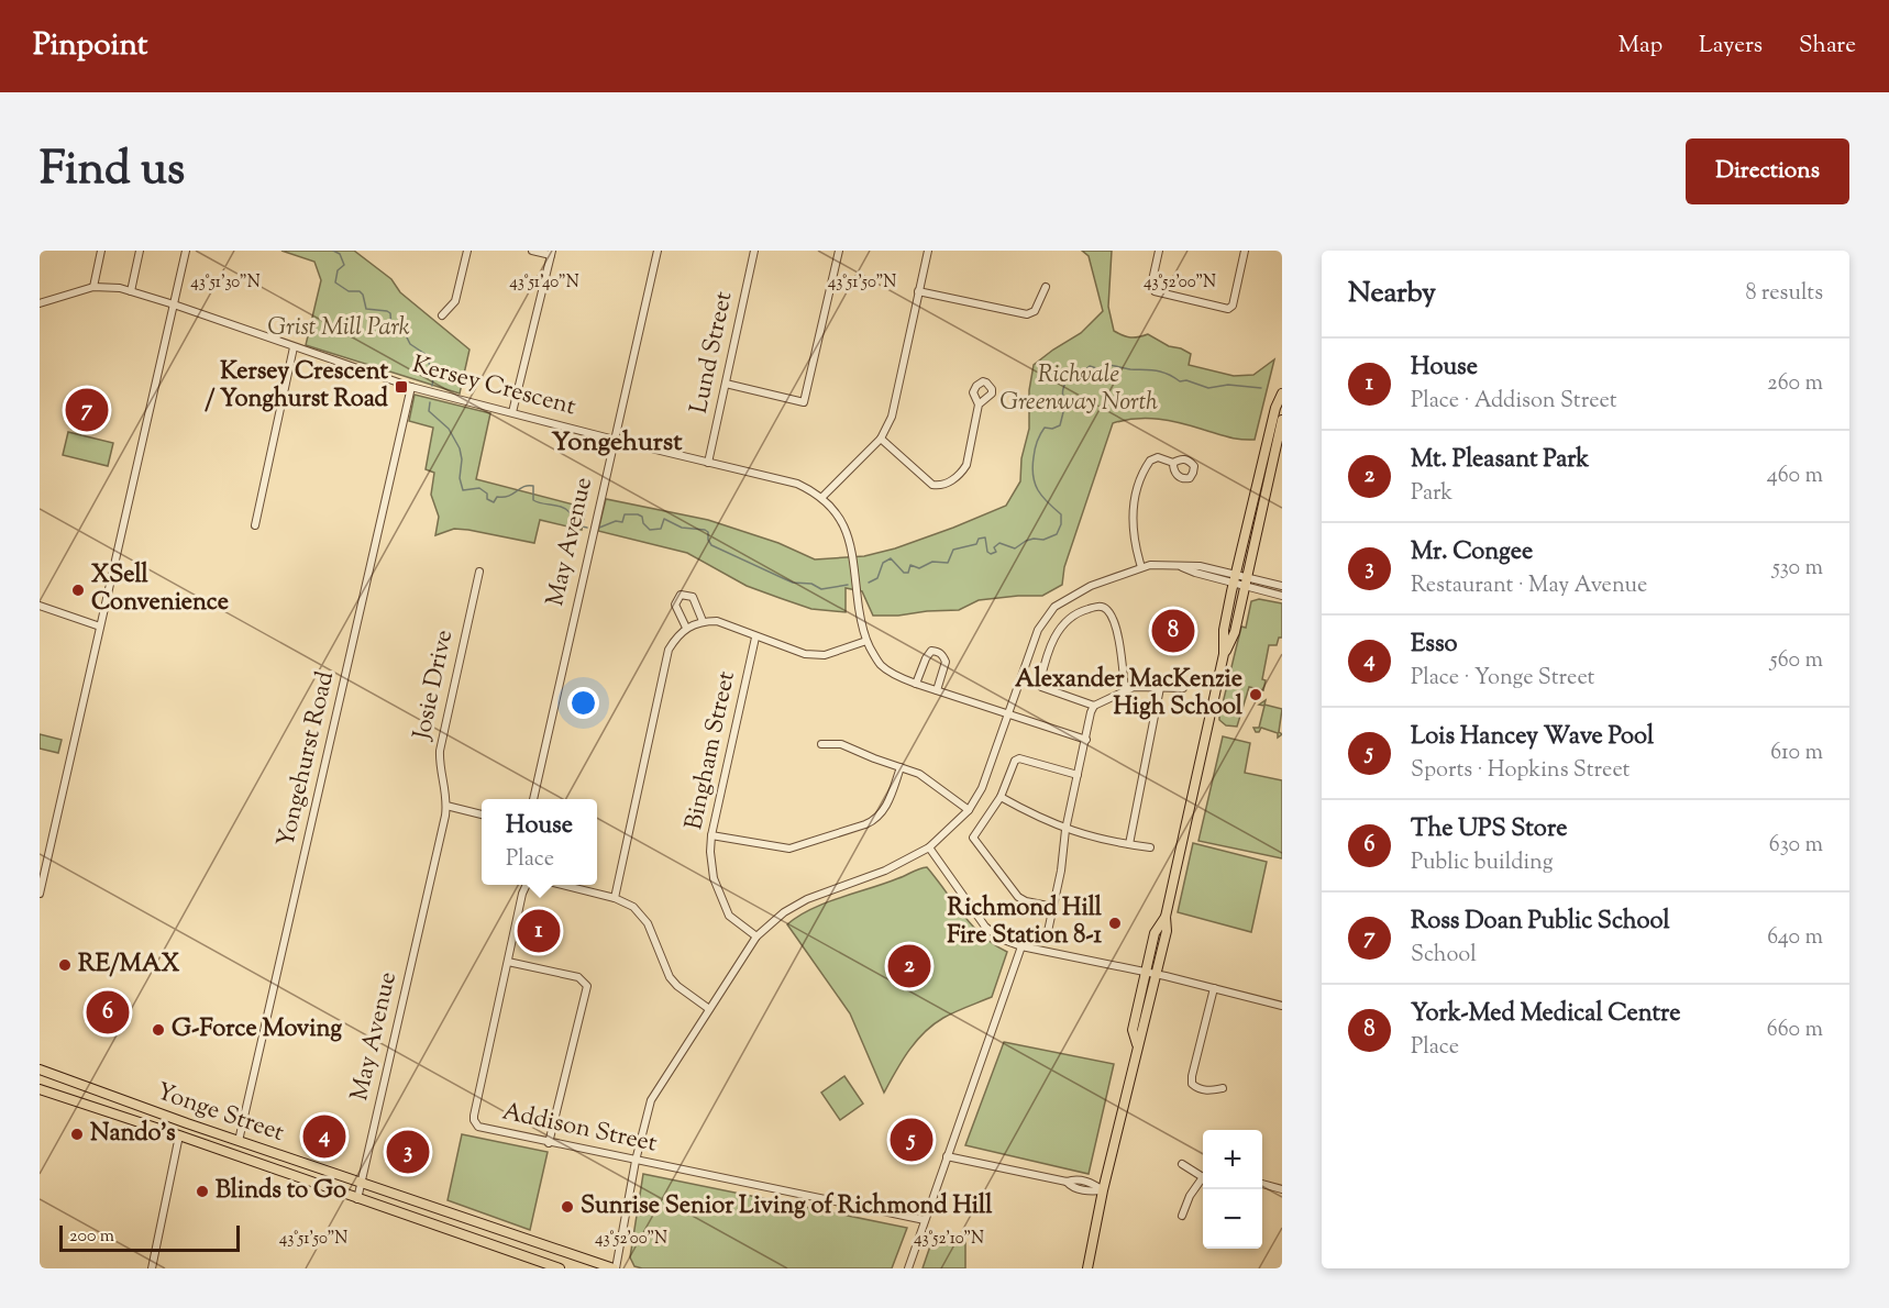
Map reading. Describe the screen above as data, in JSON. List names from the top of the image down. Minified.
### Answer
{"streets":{"main road":["Yonge Street"],"street":["Lund Street","Kersey Crescent","May Avenue","Josie Drive","Bingham Street","Yongehurst Road","Addison Street"]},"crossings":[["Lund Street","Kersey Crescent"],["Kersey Crescent","May Avenue"],["Kersey Crescent","Yongehurst Road"],["May Avenue","Josie Drive"],["May Avenue","Yonge Street"],["Yongehurst Road","Yonge Street"]],"districts":["Yongehurst"],"parks":["Grist Mill Park","Richvale Greenway North"],"places":{"transit":["Kersey Crescent / Yonghurst Road"],"other":["XSell Convenience","Alexander MacKenzie High School","Richmond Hill Fire Station 8-1","RE/MAX","G-Force Moving","Nando's","Blinds to Go","Sunrise Senior Living of Richmond Hill"]},"scale_bar":"200 m","page":{"header":"Pinpoint","nav":["Map","Layers","Share"],"title":"Find us","buttons":"Directions","heading":["Nearby","8 results"],"list":[{"mark":"1","name":"House","note":"Place · Addison Street","value":"260 m"},{"mark":"2","name":"Mt. Pleasant Park","note":"Park","value":"460 m"},{"mark":"3","name":"Mr. Congee","note":"Restaurant · May Avenue","value":"530 m"},{"mark":"4","name":"Esso","note":"Place · Yonge Street","value":"560 m"},{"mark":"5","name":"Lois Hancey Wave Pool","note":"Sports · Hopkins Street","value":"610 m"},{"mark":"6","name":"The UPS Store","note":"Public building","value":"630 m"},{"mark":"7","name":"Ross Doan Public School","note":"School","value":"640 m"},{"mark":"8","name":"York-Med Medical Centre","note":"Place","value":"660 m"}],"pins":["7","8","1","2","6","4","5","3"],"popup":["House","Place"],"map_buttons":["+","−"],"scale":"200 m"},"coordinates":["43°51'30\"N","43°51'40\"N","43°51'50\"N","43°52'00\"N","43°52'10\"N"]}
